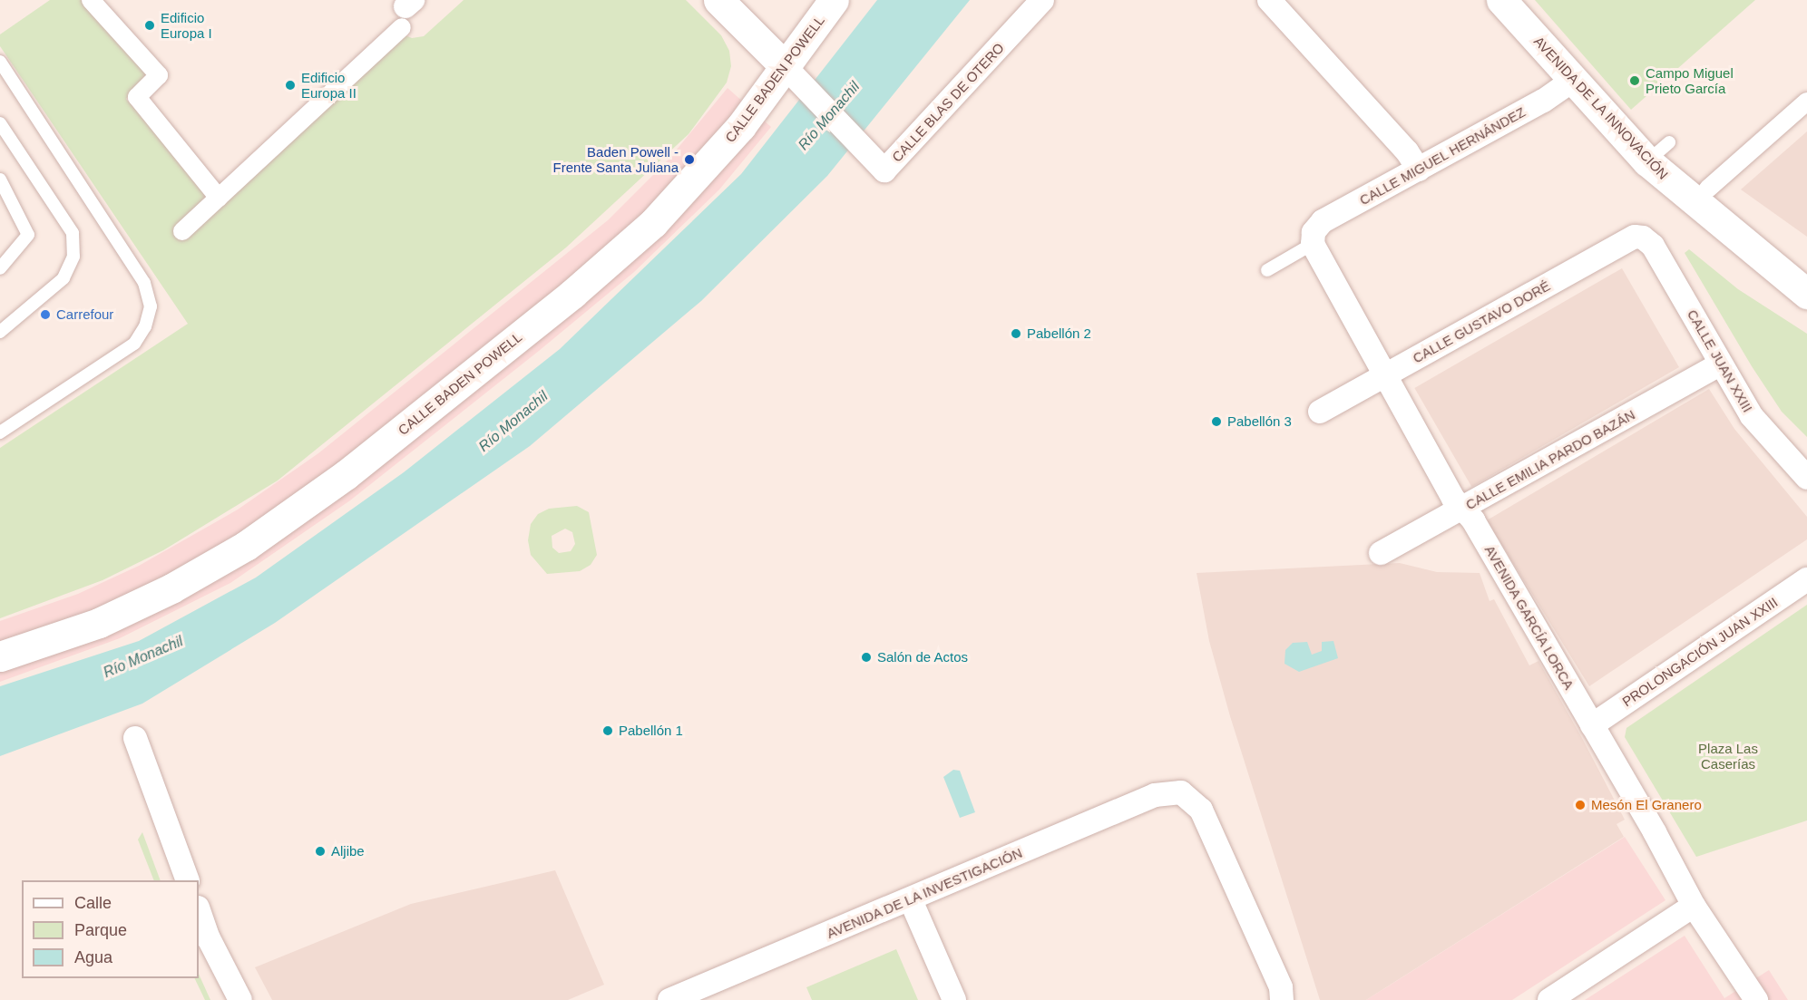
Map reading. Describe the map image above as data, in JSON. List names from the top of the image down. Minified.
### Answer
{"streets":{"main road":["CALLE BADEN POWELL","AVENIDA DE LA INNOVACIÓN"],"street":["CALLE BLAS DE OTERO","CALLE MIGUEL HERNÁNDEZ","CALLE GUSTAVO DORÉ","CALLE JUAN XXIII","CALLE EMILIA PARDO BAZÁN","AVENIDA GARCÍA LORCA","PROLONGACIÓN JUAN XXIII","AVENIDA DE LA INVESTIGACIÓN"]},"crossings":[["CALLE BADEN POWELL","CALLE BLAS DE OTERO"],["AVENIDA DE LA INNOVACIÓN","CALLE MIGUEL HERNÁNDEZ"],["CALLE MIGUEL HERNÁNDEZ","AVENIDA GARCÍA LORCA"],["CALLE GUSTAVO DORÉ","CALLE JUAN XXIII"],["CALLE GUSTAVO DORÉ","AVENIDA GARCÍA LORCA"],["CALLE JUAN XXIII","CALLE EMILIA PARDO BAZÁN"],["CALLE EMILIA PARDO BAZÁN","AVENIDA GARCÍA LORCA"],["AVENIDA GARCÍA LORCA","PROLONGACIÓN JUAN XXIII"]],"water":["Río Monachil"],"parks":["Plaza Las Caserías"],"places":["Edificio Europa I","Campo Miguel Prieto García","Edificio Europa II","Baden Powell - Frente Santa Juliana","Carrefour","Pabellón 2","Pabellón 3","Salón de Actos","Pabellón 1","Mesón El Granero","Aljibe"],"legend":["Calle","Parque","Agua"]}
